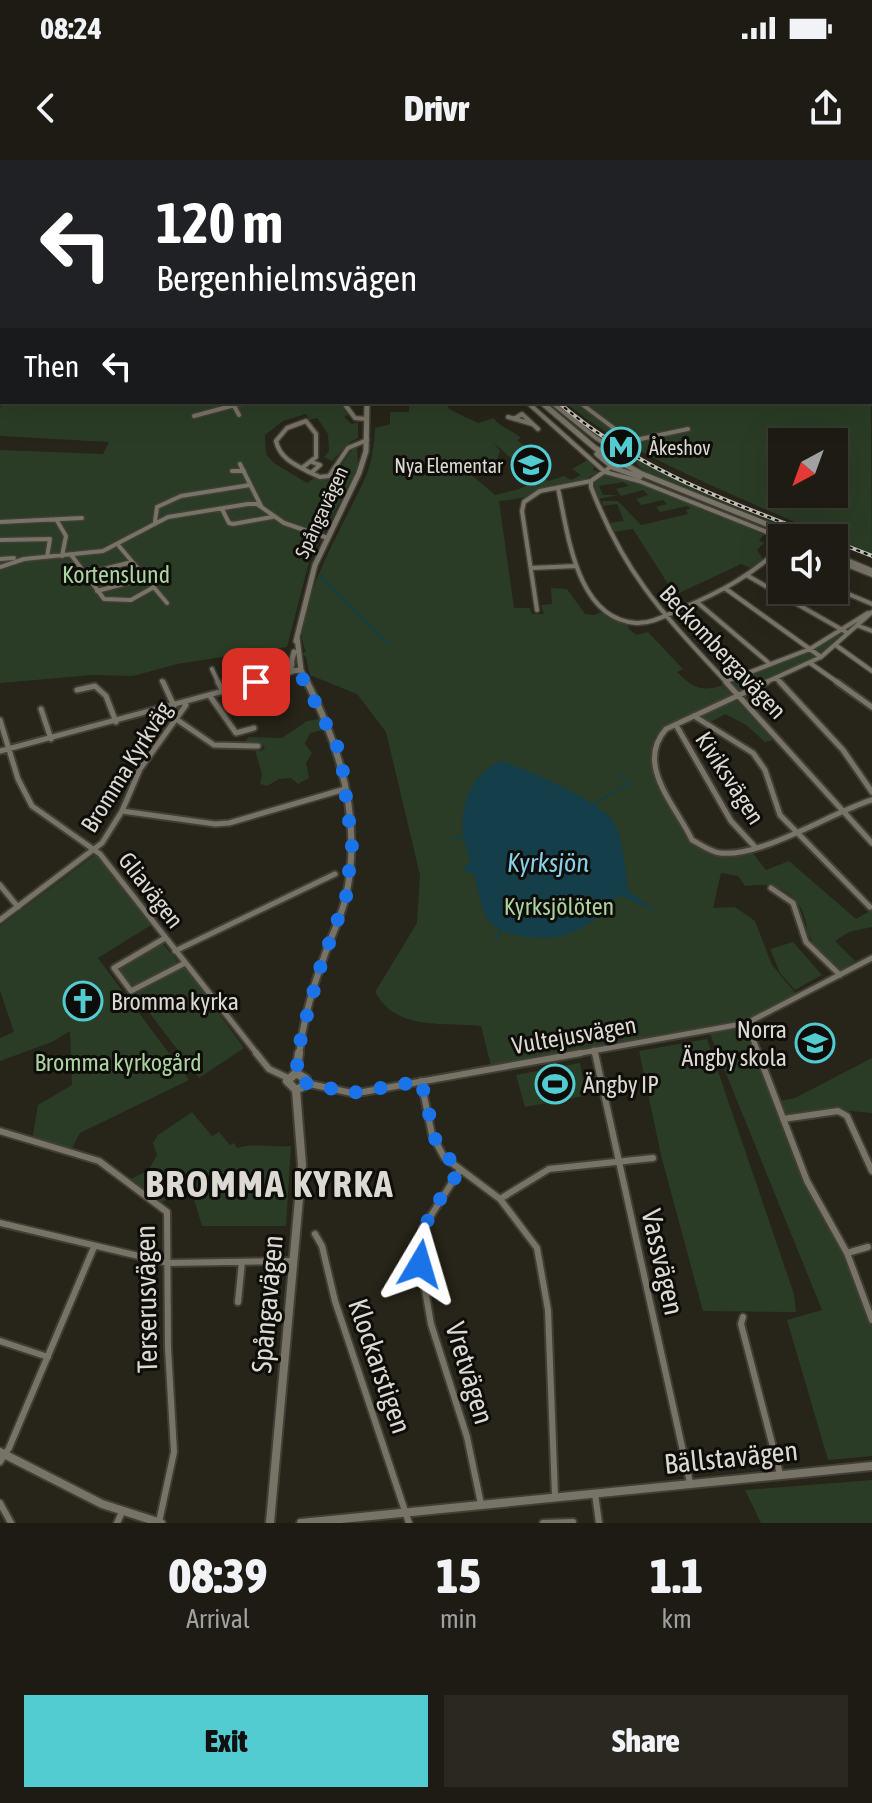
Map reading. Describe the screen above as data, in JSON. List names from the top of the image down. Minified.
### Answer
{"streets":{"street":["Spångavägen","Beckombergavägen","Bromma Kyrkväg","Kiviksvägen","Gliavägen","Vultejusvägen","Vassvägen","Terserusvägen","Klockarstigen","Vretvägen","Bällstavägen"]},"crossings":[["Spångavägen","Bromma Kyrkväg"],["Bromma Kyrkväg","Gliavägen"],["Vultejusvägen","Vassvägen"],["Vassvägen","Bällstavägen"],["Klockarstigen","Bällstavägen"],["Vretvägen","Bällstavägen"]],"districts":["BROMMA KYRKA"],"water":["Kyrksjön"],"parks":["Kortenslund","Kyrksjölöten","Bromma kyrkogård"],"places":{"metro station":["Åkeshov"],"school or university":["Nya Elementar","Norra Ängby skola"],"church":["Bromma kyrka"],"sports":["Ängby IP"]},"north":"bottom left","page":{"status":"08:24","header":"Drivr","turn":["120 m","Bergenhielmsvägen"],"then":"Then","eta":["08:39","Arrival","15","min","1.1","km"],"buttons":["Exit","Share"]}}
